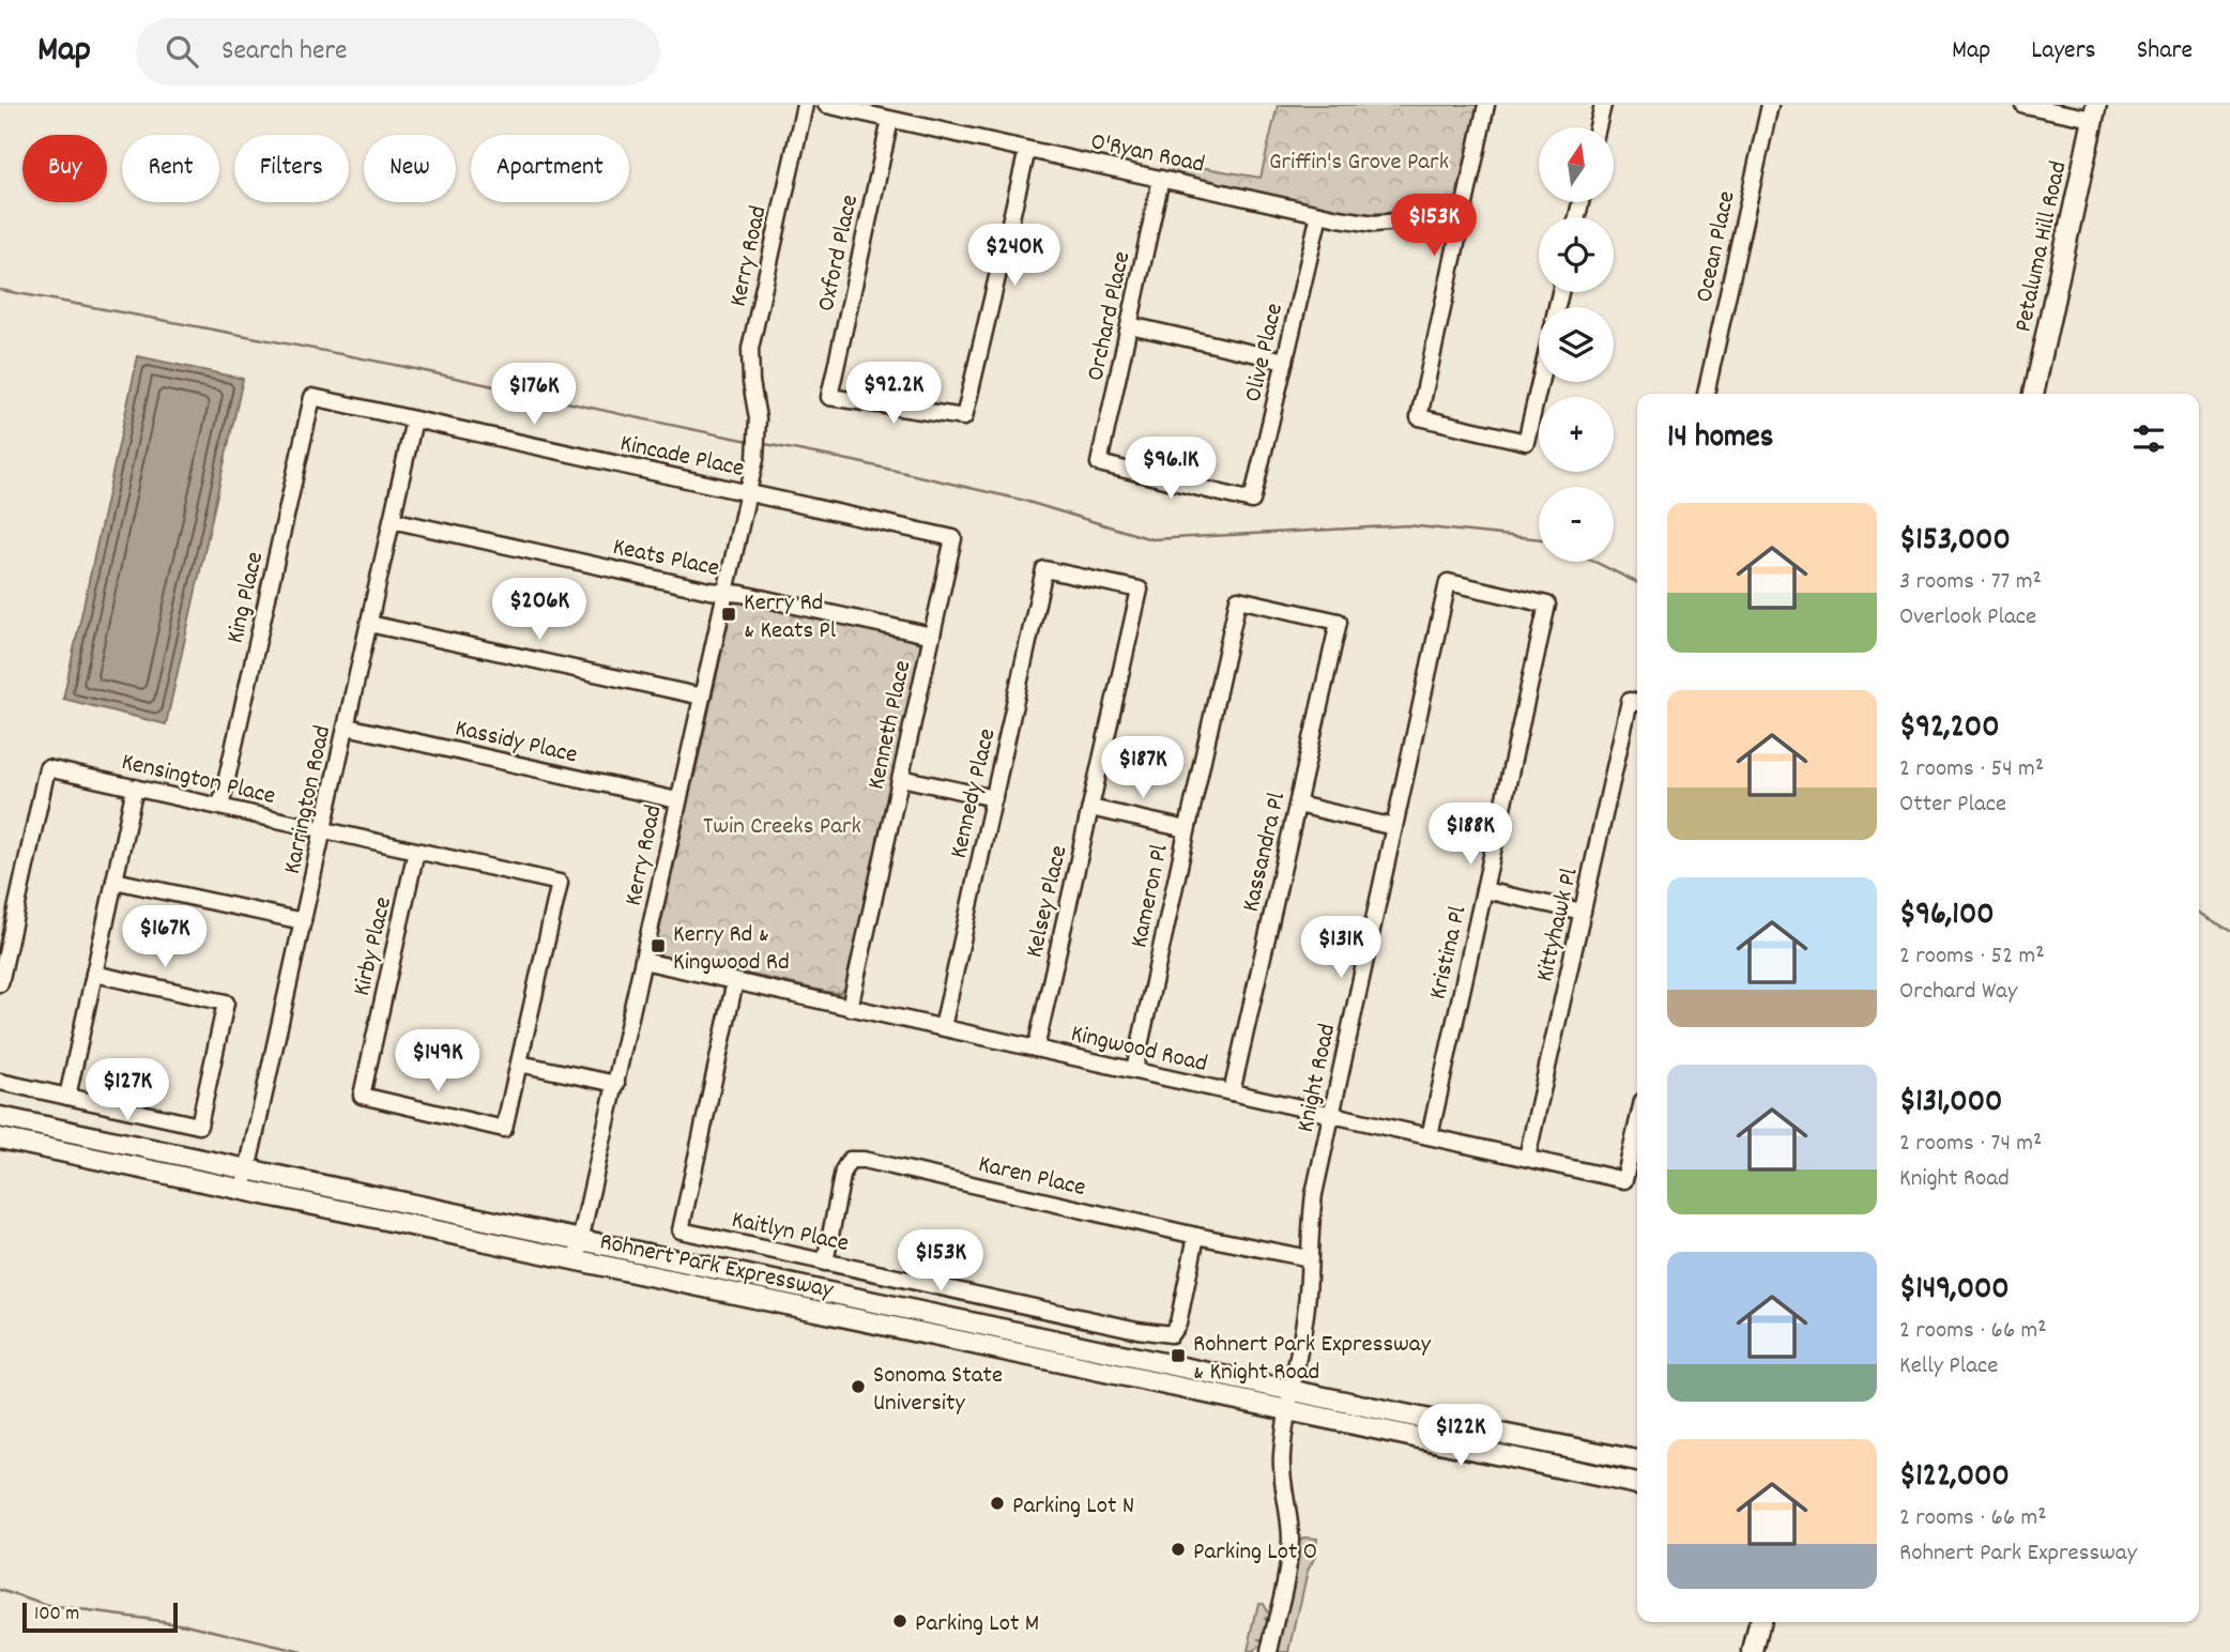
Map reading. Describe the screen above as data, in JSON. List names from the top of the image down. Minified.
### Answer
{"streets":{"main road":["Petaluma Hill Road","Rohnert Park Expressway"],"street":["O'Ryan Road","Ocean Place","Oxford Place","Kerry Road","Orchard Place","Olive Place","Kincade Place","Keats Place","King Place","Kenneth Place","Kassidy Place","Kensington Place","Kennedy Place","Karrington Road","Kassandra Pl","Kameron Pl","Kelsey Place","Kittyhawk Pl","Kirby Place","Kristina Pl","Kingwood Road","Knight Road","Karen Place","Kaitlyn Place"]},"crossings":[["O'Ryan Road","Oxford Place"],["O'Ryan Road","Orchard Place"],["O'Ryan Road","Olive Place"],["Kerry Road","Kincade Place"],["Kerry Road","Keats Place"],["Kerry Road","Kassidy Place"],["Kerry Road","Kingwood Road"],["Kerry Road","Rohnert Park Expressway"],["Orchard Place","Olive Place"],["Kincade Place","King Place"],["Kincade Place","Kenneth Place"],["Kincade Place","Karrington Road"],["Keats Place","Kenneth Place"],["Keats Place","Karrington Road"],["King Place","Kensington Place"],["Kenneth Place","Kingwood Road"],["Kassidy Place","Karrington Road"],["Kensington Place","Karrington Road"],["Kensington Place","Kirby Place"],["Kennedy Place","Kelsey Place"],["Kennedy Place","Kingwood Road"],["Karrington Road","Rohnert Park Expressway"],["Kassandra Pl","Kameron Pl"],["Kassandra Pl","Kingwood Road"],["Kameron Pl","Kingwood Road"],["Kelsey Place","Kingwood Road"],["Kittyhawk Pl","Kingwood Road"],["Kristina Pl","Kingwood Road"],["Kristina Pl","Knight Road"],["Kingwood Road","Knight Road"],["Kingwood Road","Kaitlyn Place"],["Knight Road","Karen Place"],["Knight Road","Rohnert Park Expressway"],["Karen Place","Kaitlyn Place"]],"parks":["Griffin's Grove Park","Twin Creeks Park"],"places":{"transit":["Kerry Rd & Keats Pl","Kerry Rd & Kingwood Rd","Rohnert Park Expressway & Knight Road"],"other":["Sonoma State University","Parking Lot N","Parking Lot O","Parking Lot M"]},"scale_bar":"100 m","north":"top","page":{"header":"Map","search":"Search here","nav":["Map","Layers","Share"],"map_buttons":["+","−"],"chip":["Buy","Rent","Filters","New","Apartment"],"price":["$153K","$240K","$92.2K","$176K","$96.1K","$206K","$187K","$188K","$167K","$131K","$149K","$127K","$153K","$122K"],"heading":"14 homes","list":[{"name":"$153,000","note":"3 rooms · 77 m² · Overlook Place"},{"name":"$92,200","note":"2 rooms · 54 m² · Otter Place"},{"name":"$96,100","note":"2 rooms · 52 m² · Orchard Way"},{"name":"$131,000","note":"2 rooms · 74 m² · Knight Road"},{"name":"$149,000","note":"2 rooms · 66 m² · Kelly Place"},{"name":"$122,000","note":"2 rooms · 66 m² · Rohnert Park Expressway"}],"scale":"100 m"}}
